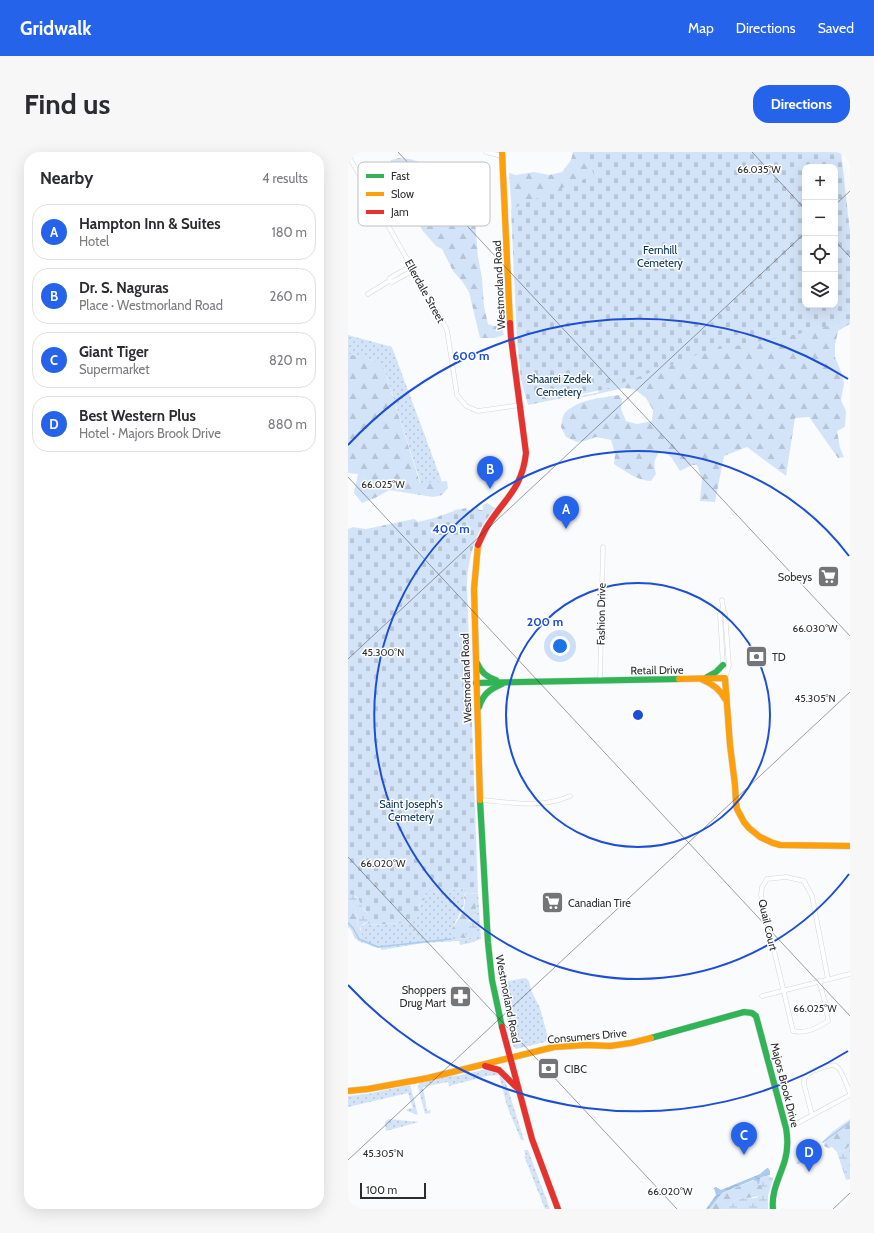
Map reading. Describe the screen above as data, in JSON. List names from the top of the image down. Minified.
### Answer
{"streets":{"street":["Westmorland Road","Ellerdale Street","Fashion Drive","Retail Drive","Quail Court","Consumers Drive","Majors Brook Drive"]},"crossings":[["Westmorland Road","Ellerdale Street"],["Westmorland Road","Retail Drive"],["Westmorland Road","Consumers Drive"],["Fashion Drive","Retail Drive"],["Consumers Drive","Majors Brook Drive"]],"parks":["Fernhill Cemetery","Shaarei Zedek Cemetery","Saint Joseph's Cemetery"],"places":{"supermarket":["Sobeys","Canadian Tire"],"bank":["TD","CIBC"],"pharmacy":["Shoppers Drug Mart"]},"legend":["Fast","Slow","Jam"],"scale_bar":"100 m","page":{"header":"Gridwalk","nav":["Map","Directions","Saved"],"buttons":"Directions","title":"Find us","heading":["Nearby","4 results"],"map_buttons":["+","−"],"list":[{"mark":"A","name":"Hampton Inn & Suites","note":"Hotel","value":"180 m"},{"mark":"B","name":"Dr. S. Naguras","note":"Place · Westmorland Road","value":"260 m"},{"mark":"C","name":"Giant Tiger","note":"Supermarket","value":"820 m"},{"mark":"D","name":"Best Western Plus","note":"Hotel · Majors Brook Drive","value":"880 m"}],"pins":["B","A","C","D"],"scale":"100 m"},"coordinates":["66.035°W","66.025°W","66.030°W","45.300°N","45.305°N","66.020°W"],"rings":["600 m","400 m","200 m"]}
